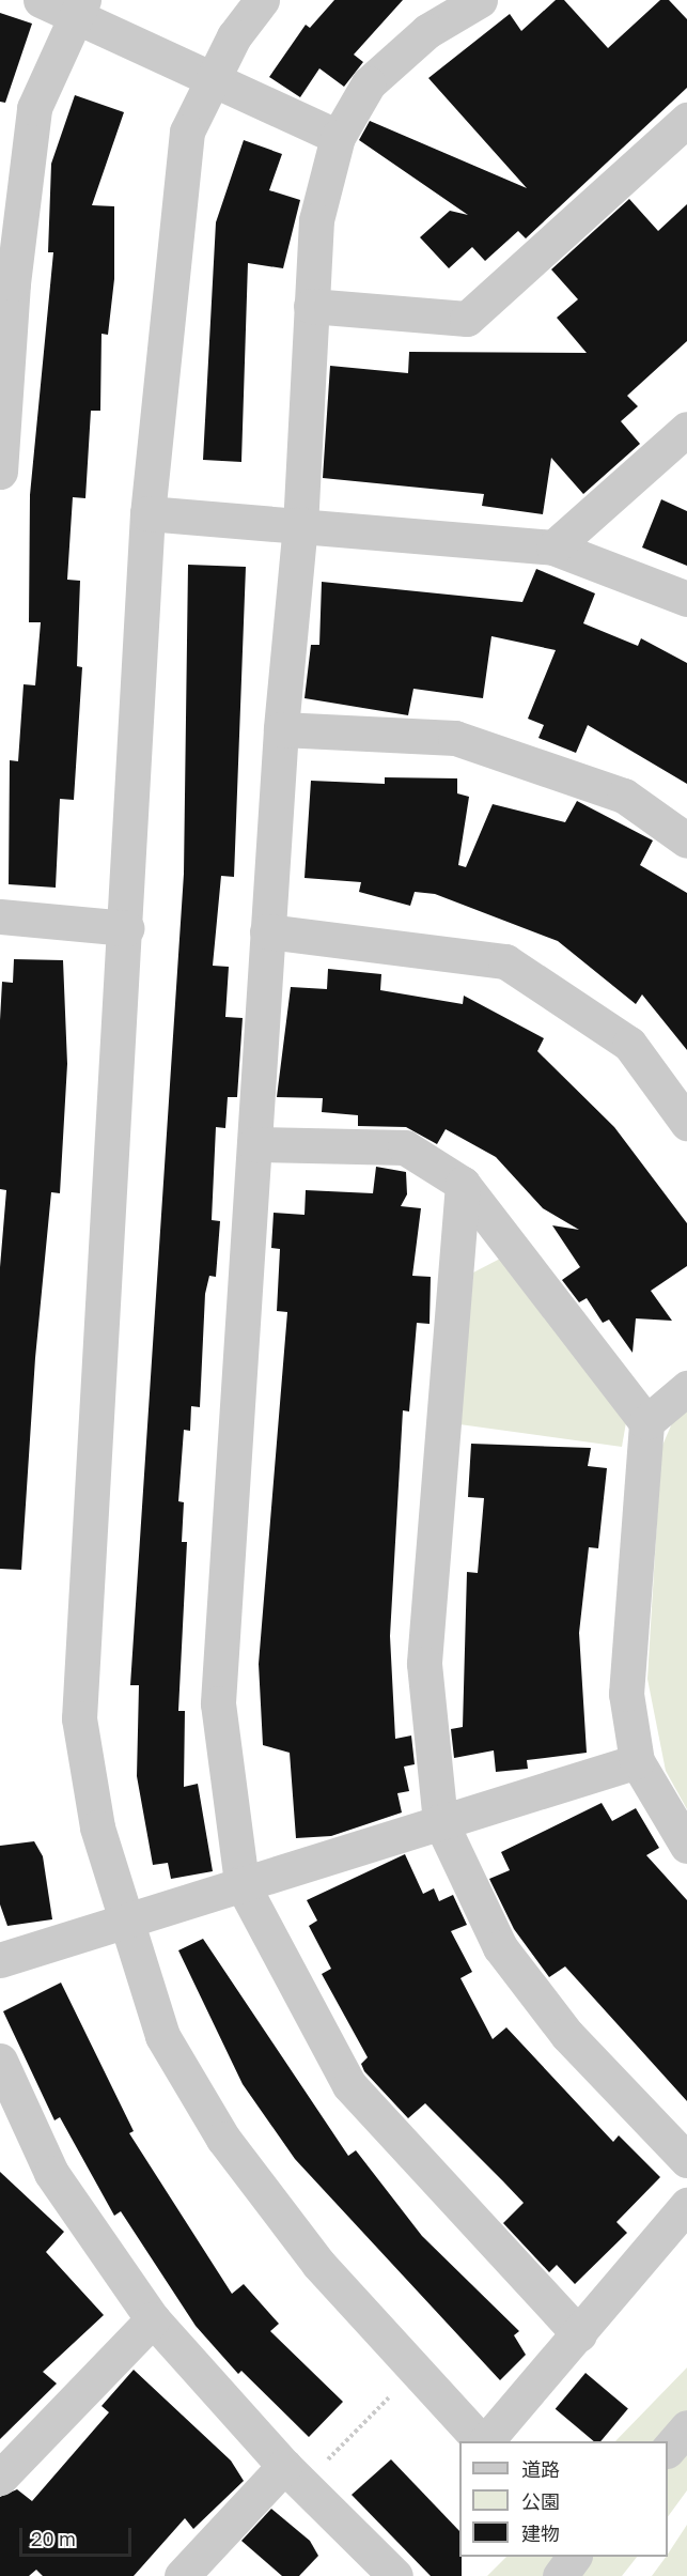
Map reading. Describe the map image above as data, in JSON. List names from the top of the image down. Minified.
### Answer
{"legend":["道路","公園","建物"],"scale_bar":"20 m"}
